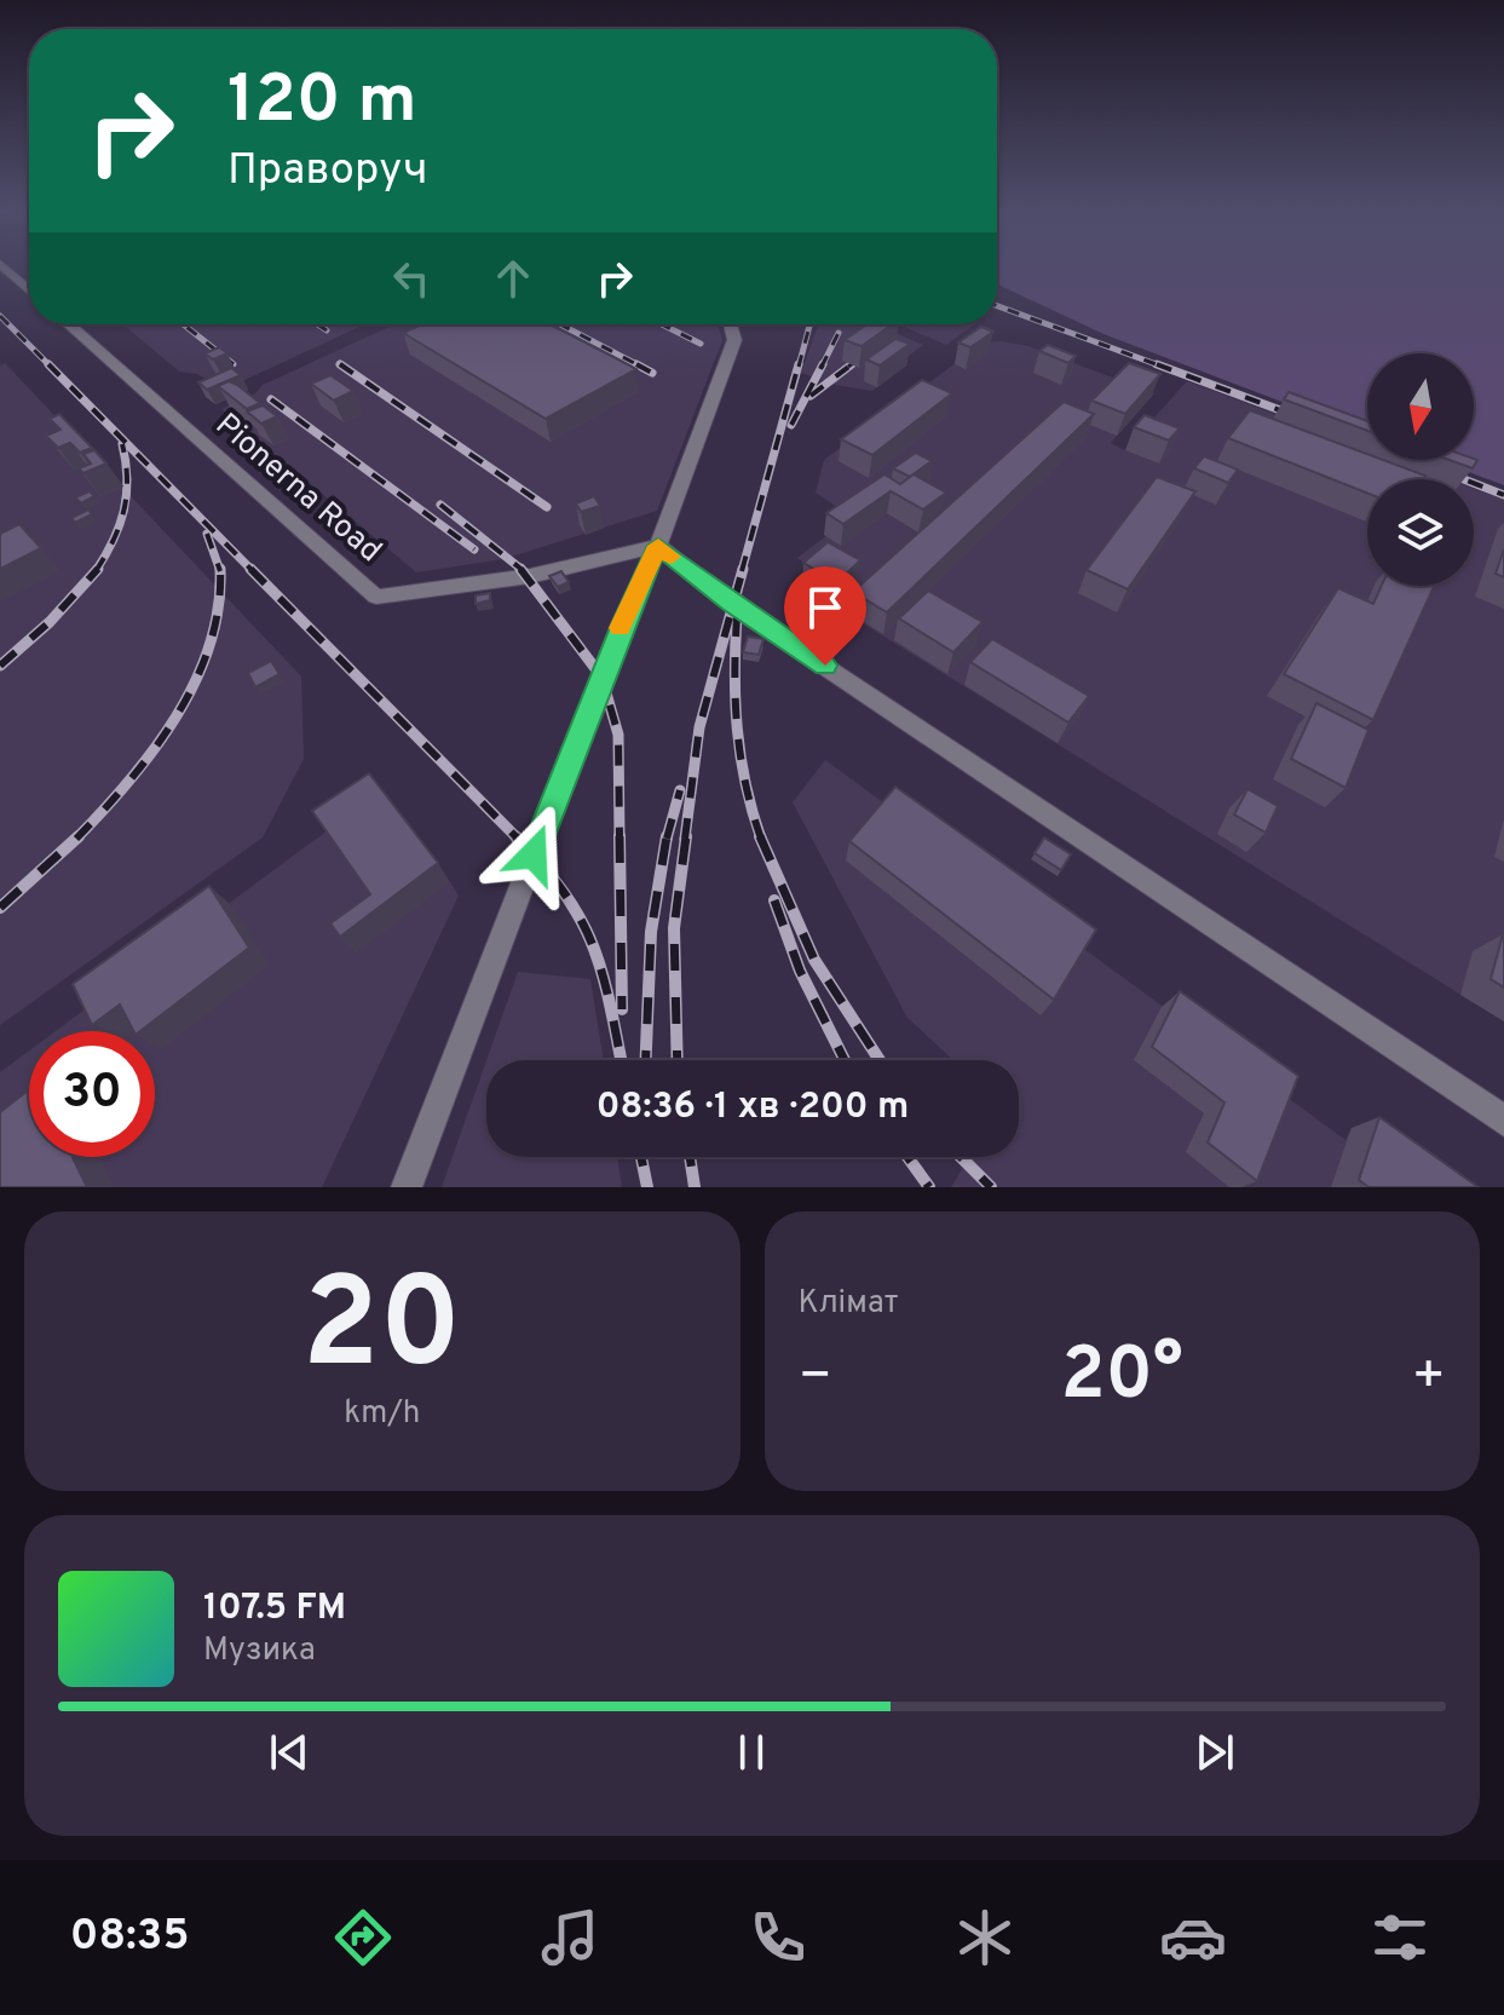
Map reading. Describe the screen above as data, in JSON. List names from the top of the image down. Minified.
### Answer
{"streets":{"street":["Pionerna Road"]},"north":"bottom","page":{"turn":["120 m","Праворуч"],"limit":"30","trip":"08:36 · 1 хв · 200 m","tile":[["20","km/h"],"Клімат"],"heat":["−","20°","+"],"song":["107.5 FM","Музика"],"tabs":"08:35"}}
